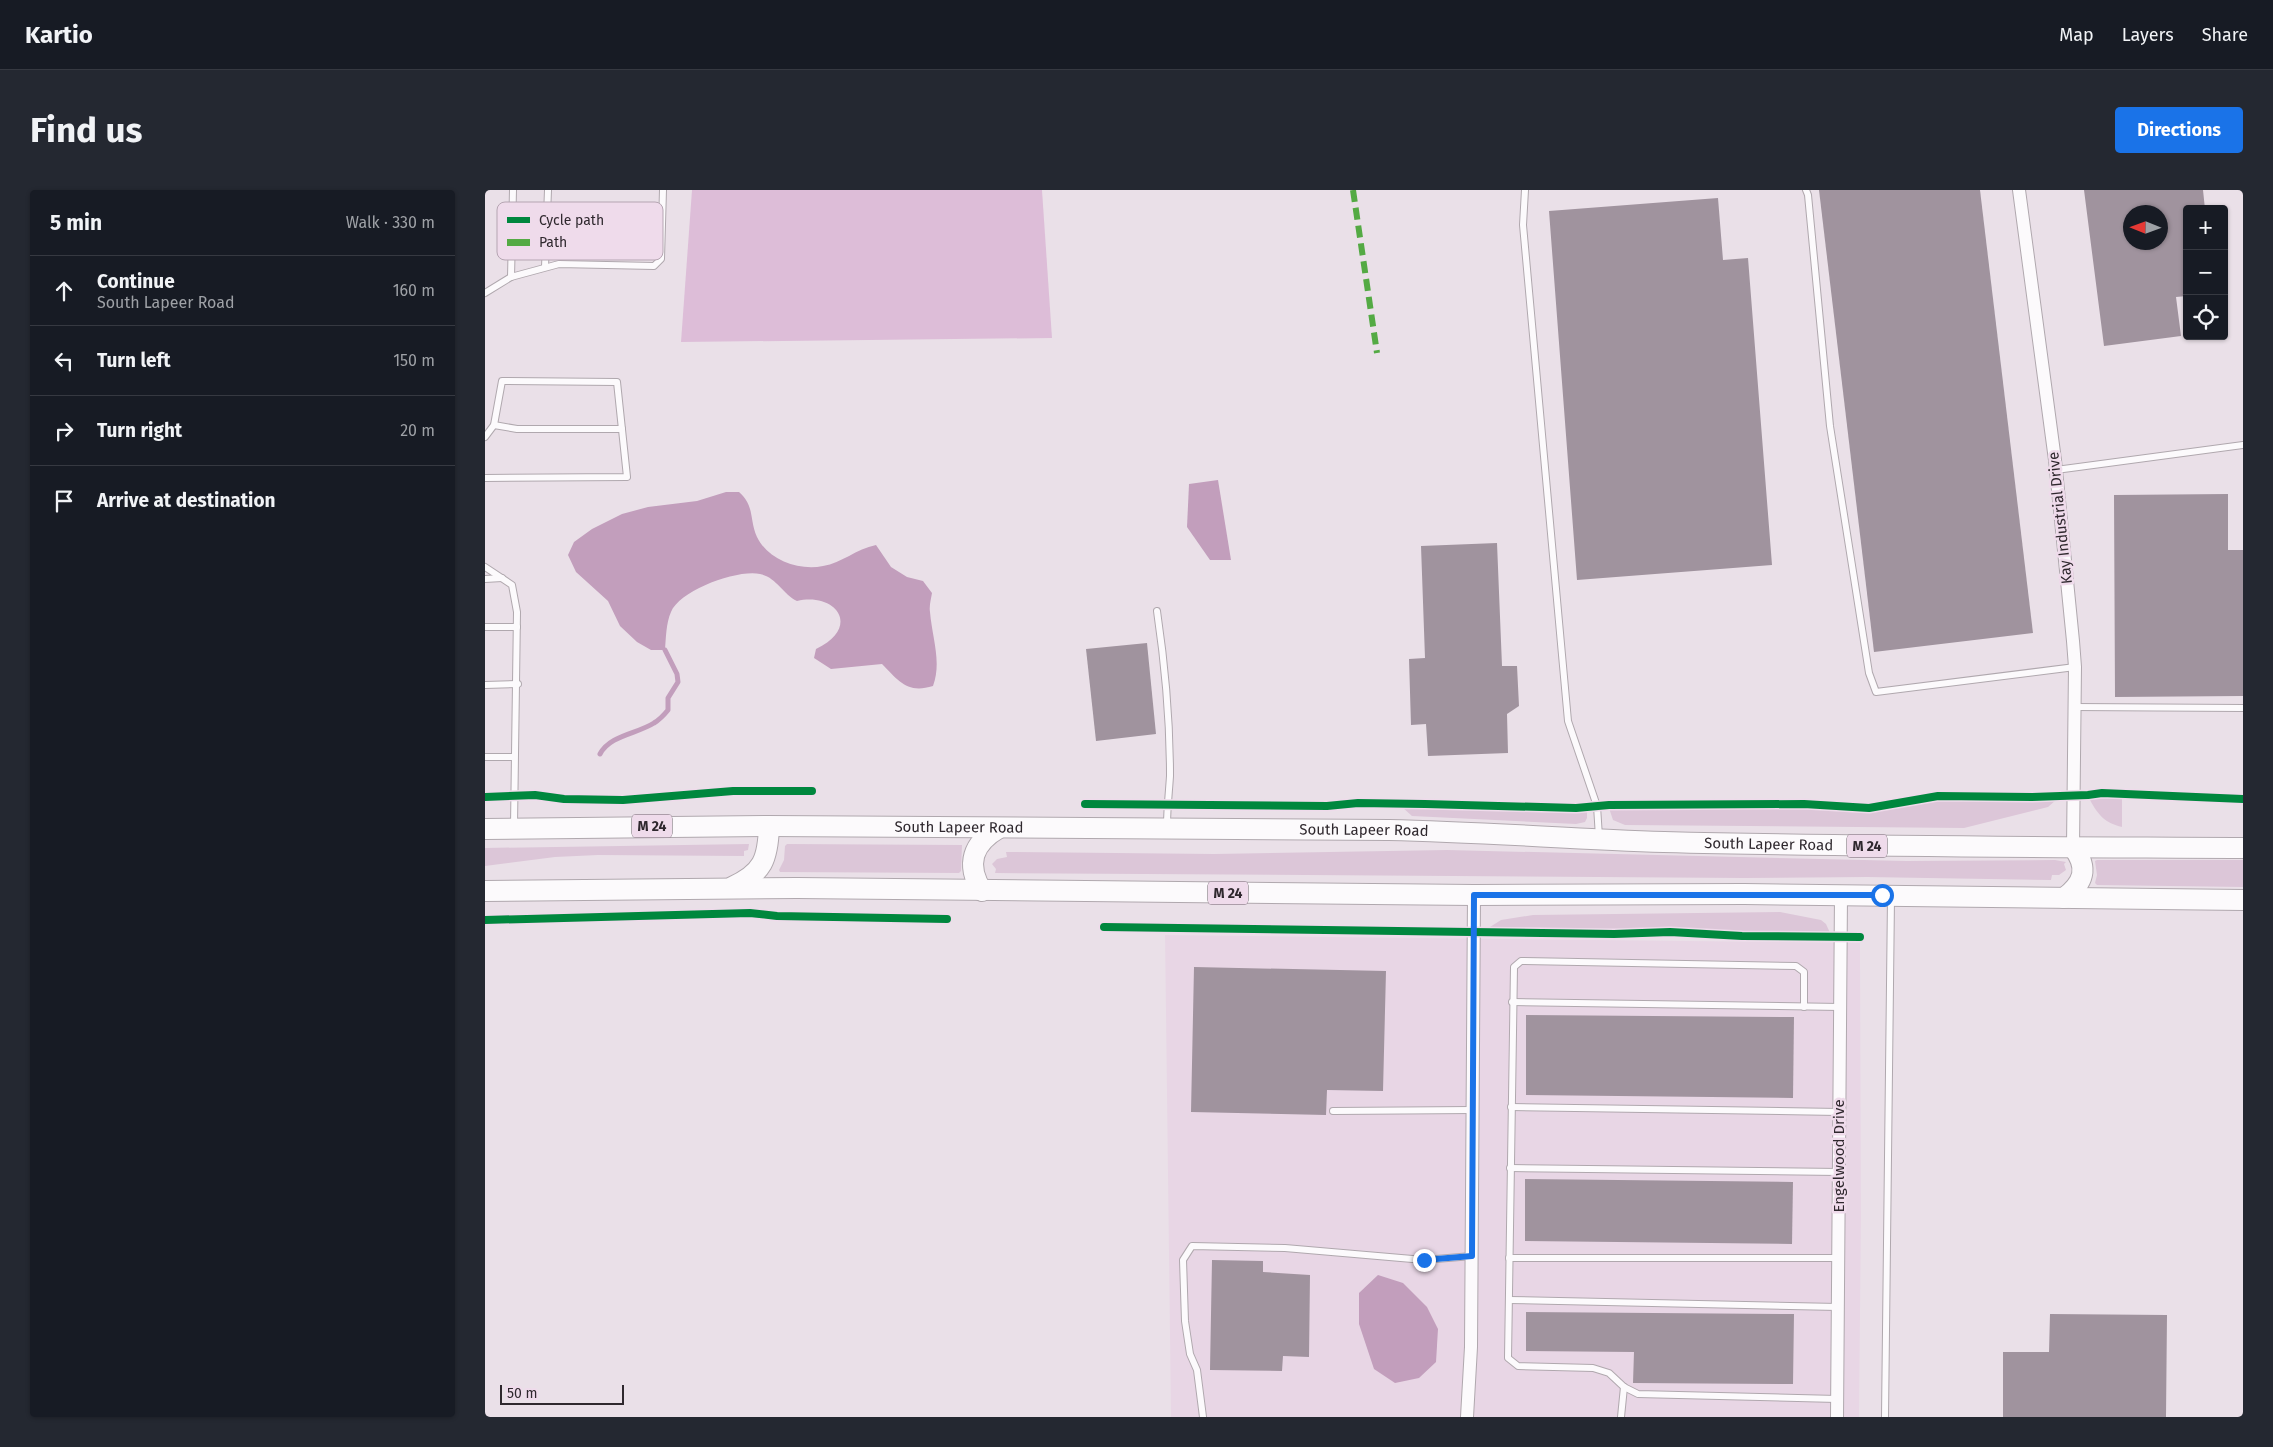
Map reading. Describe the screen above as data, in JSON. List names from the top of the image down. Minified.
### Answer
{"streets":{"main road":["M 24","South Lapeer Road"],"street":["Kay Industrial Drive","Engelwood Drive"]},"crossings":[["Kay Industrial Drive","South Lapeer Road"],["M 24","Engelwood Drive"]],"legend":["Cycle path","Path"],"scale_bar":"50 m","north":"left","page":{"header":"Kartio","nav":["Map","Layers","Share"],"buttons":"Directions","title":"Find us","heading":["5 min","Walk · 330 m"],"map_buttons":["+","−"],"list":[["Continue","South Lapeer Road","160 m"],["Turn left","150 m"],["Turn right","20 m"],"Arrive at destination"],"scale":"50 m"}}
